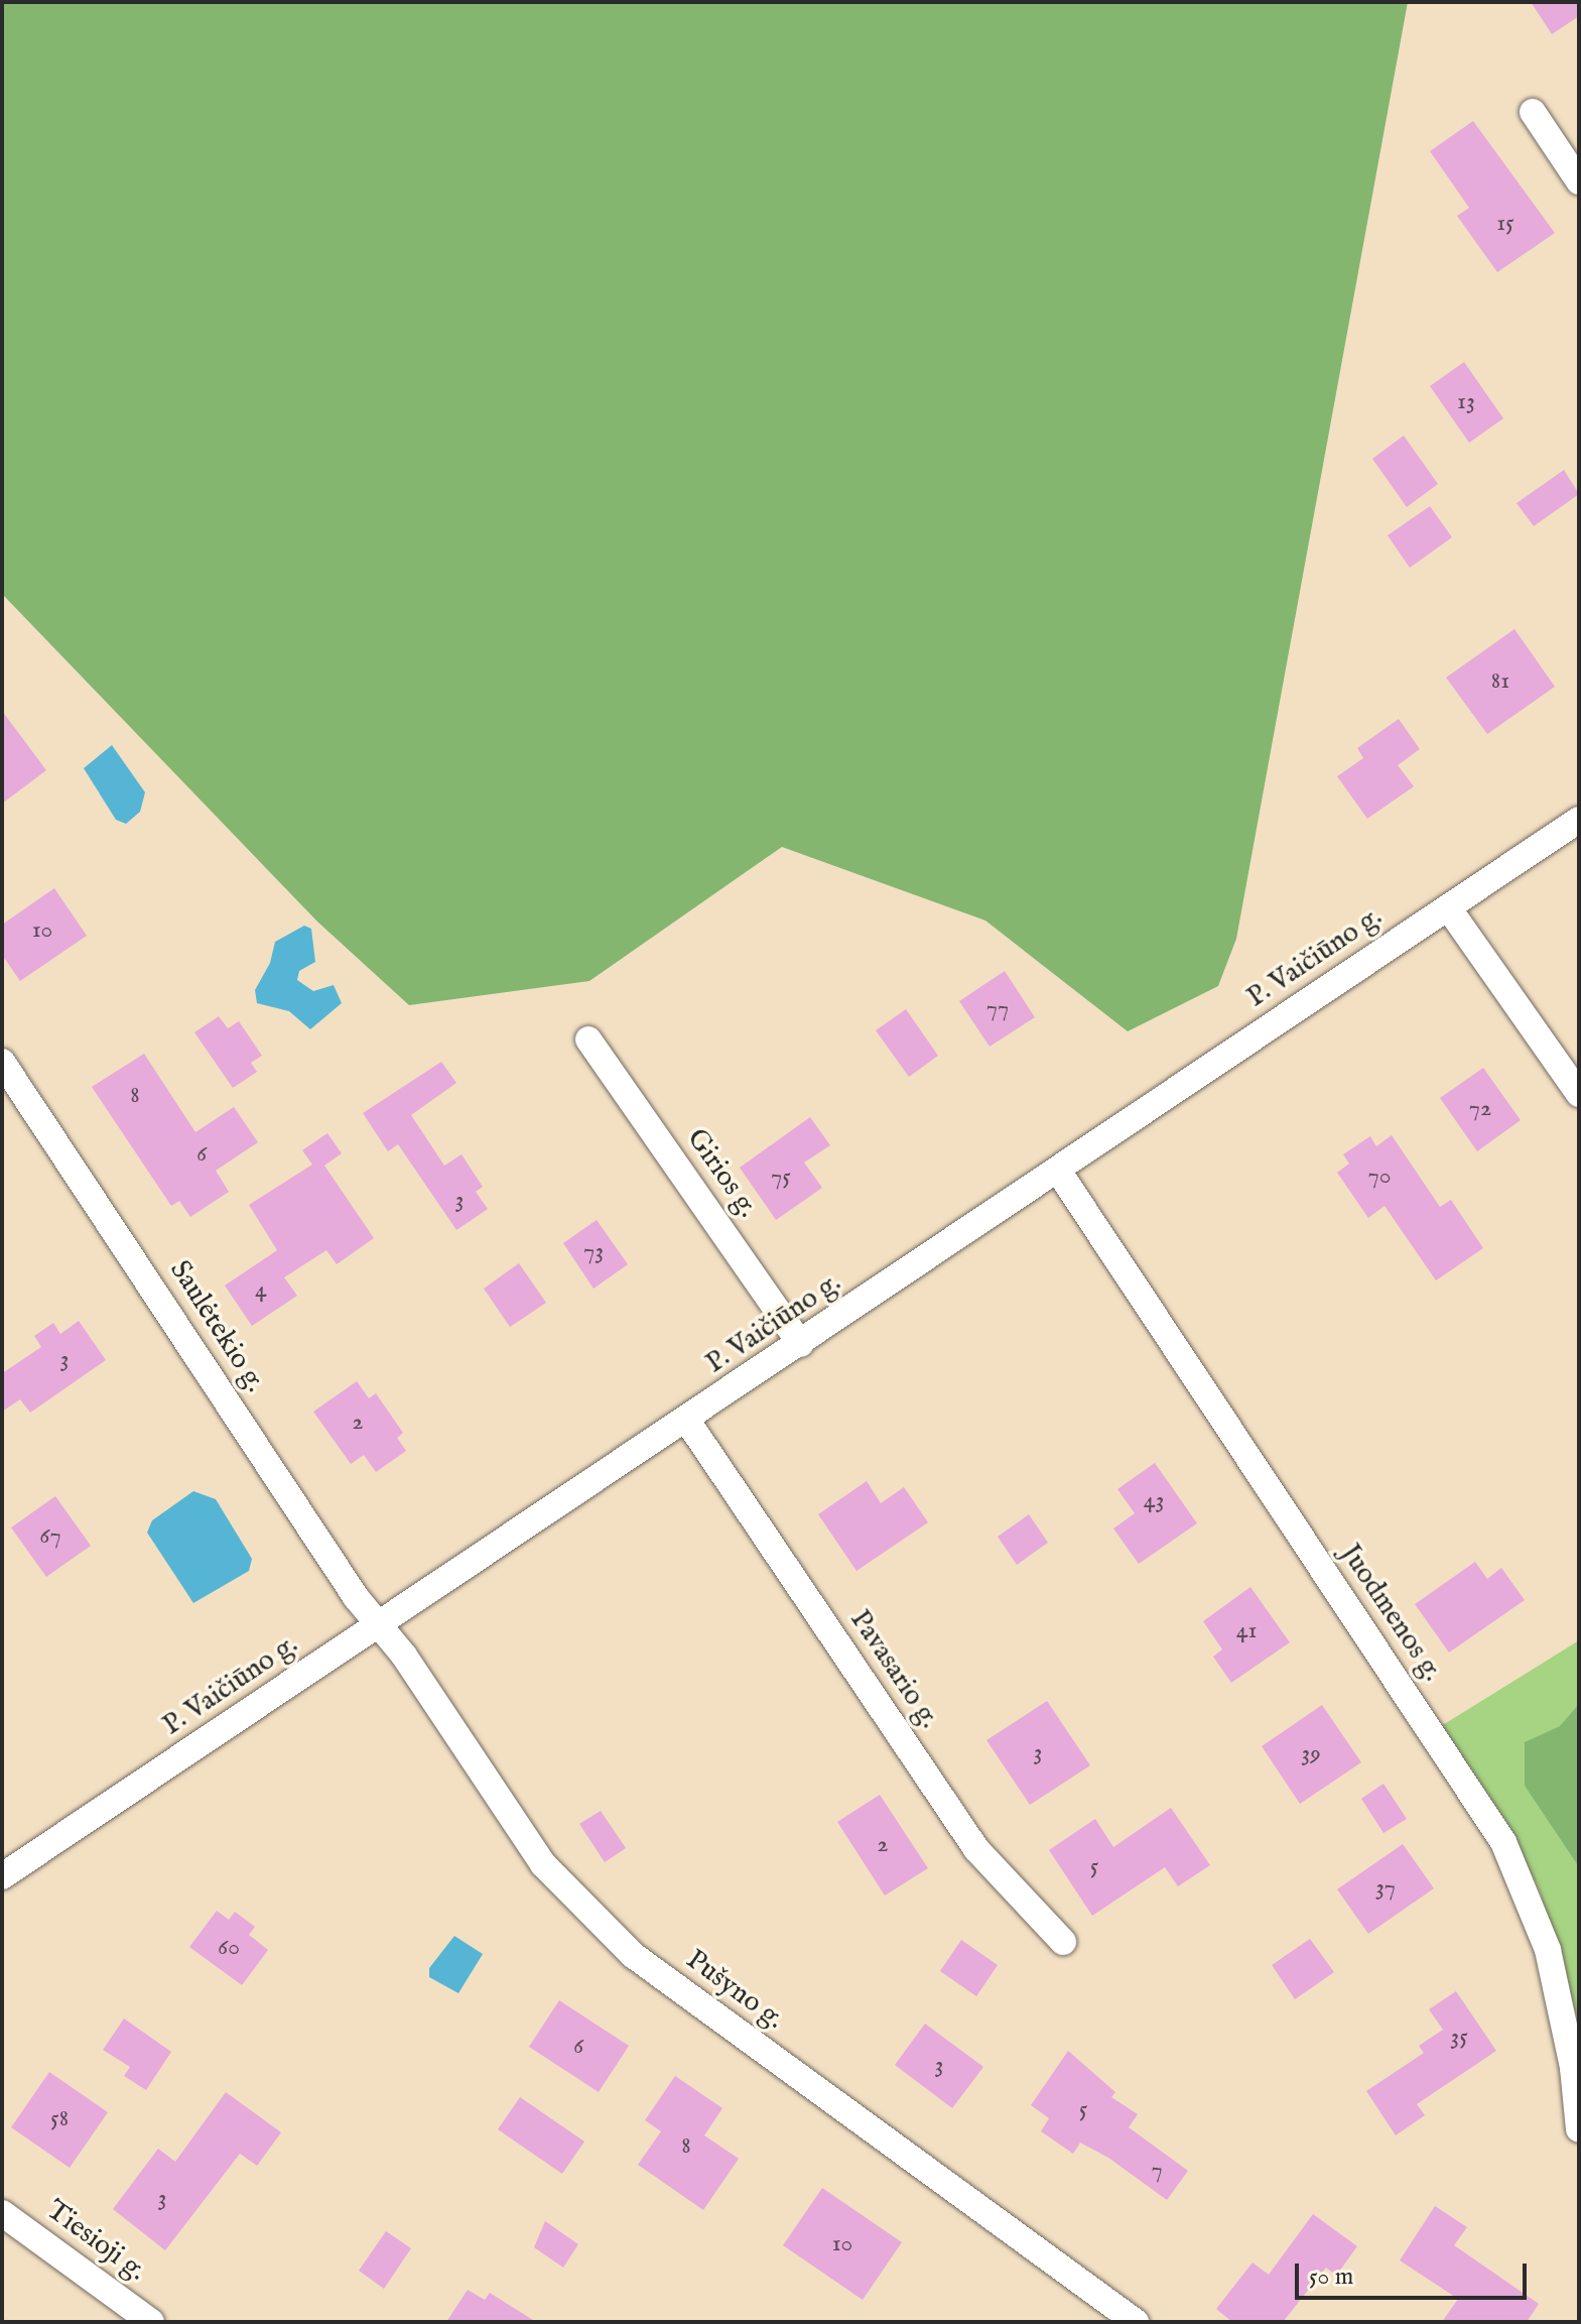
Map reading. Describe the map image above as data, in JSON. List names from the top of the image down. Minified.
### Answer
{"streets":{"street":["P. Vaičiūno g.","Girios g.","Saulėtekio g.","Juodmenos g.","Pavasario g.","Pušyno g.","Tiesioji g."]},"crossings":[["P. Vaičiūno g.","Girios g."],["P. Vaičiūno g.","Saulėtekio g."],["P. Vaičiūno g.","Juodmenos g."],["P. Vaičiūno g.","Pavasario g."],["P. Vaičiūno g.","Pušyno g."],["Saulėtekio g.","Pušyno g."]],"house_numbers":["15","13","81","10","77","8","72","6","70","75","3","73","4","3","2","43","67","41","3","39","2","5","37","60","35","6","3","5","58","8","7","3","10"],"scale_bar":"50 m"}
